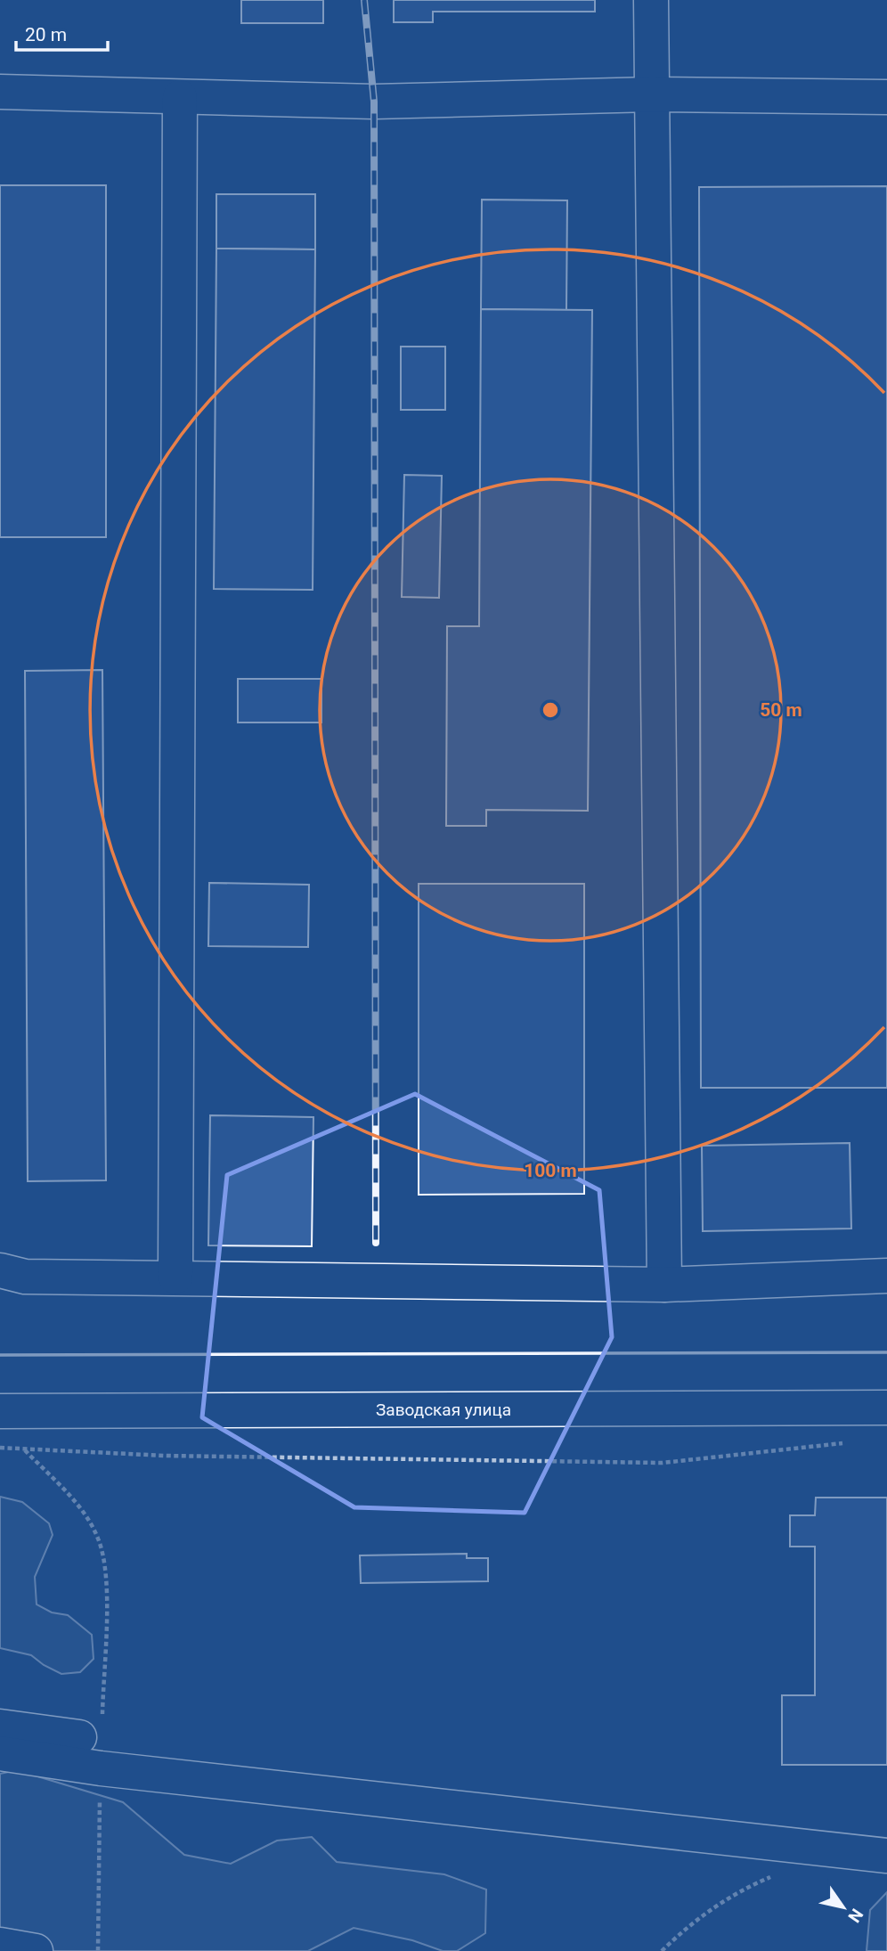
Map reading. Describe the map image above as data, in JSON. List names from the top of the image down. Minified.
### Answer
{"streets":{"street":["Заводская улица"]},"scale_bar":"20 m","north":"bottom right","rings":["50 m","100 m"]}
